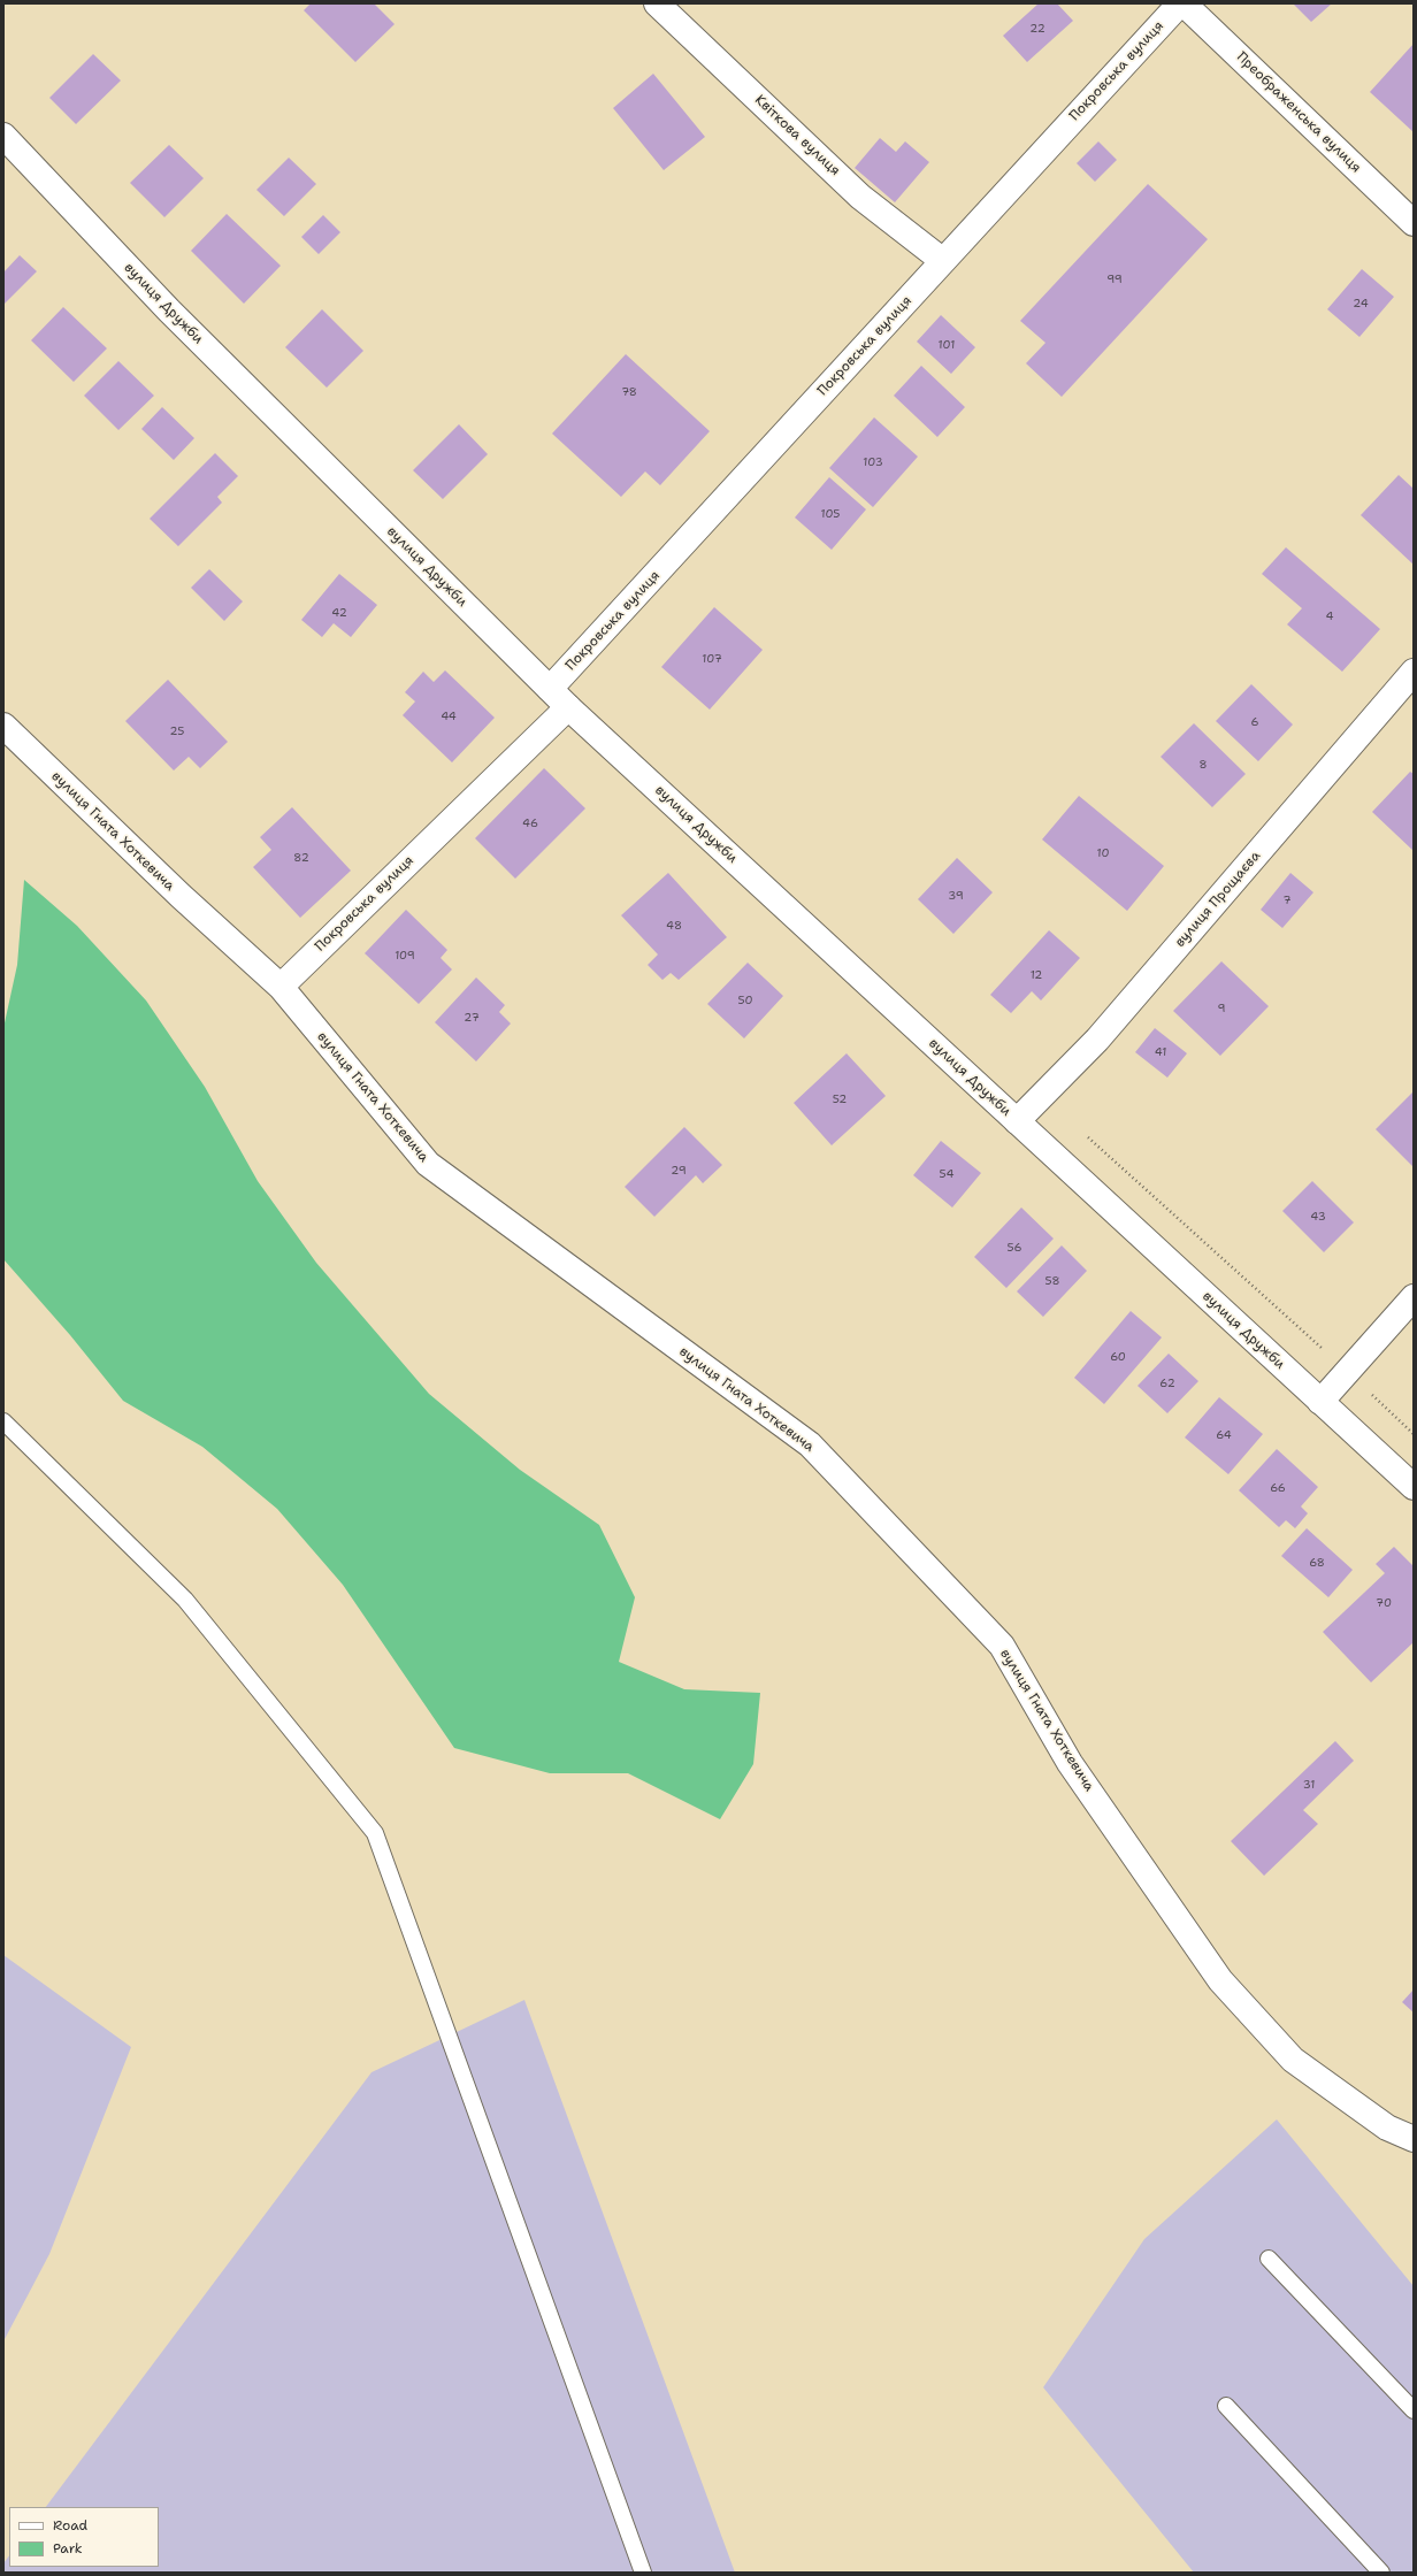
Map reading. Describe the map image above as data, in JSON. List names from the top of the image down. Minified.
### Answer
{"streets":{"street":["Покровська вулиця","Преображенська вулиця","Квіткова вулиця","вулиця Дружби","вулиця Гната Хоткевича","вулиця Прощаєва"]},"crossings":[["Покровська вулиця","Квіткова вулиця"],["Покровська вулиця","вулиця Дружби"],["Покровська вулиця","вулиця Гната Хоткевича"],["вулиця Дружби","вулиця Прощаєва"]],"house_numbers":["22","99","24","101","78","103","105","42","4","107","44","6","25","8","46","10","82","39","7","48","109","12","50","9","27","41","52","29","54","43","56","58","60","62","64","66","68","70","31"],"legend":["Road","Park"]}
